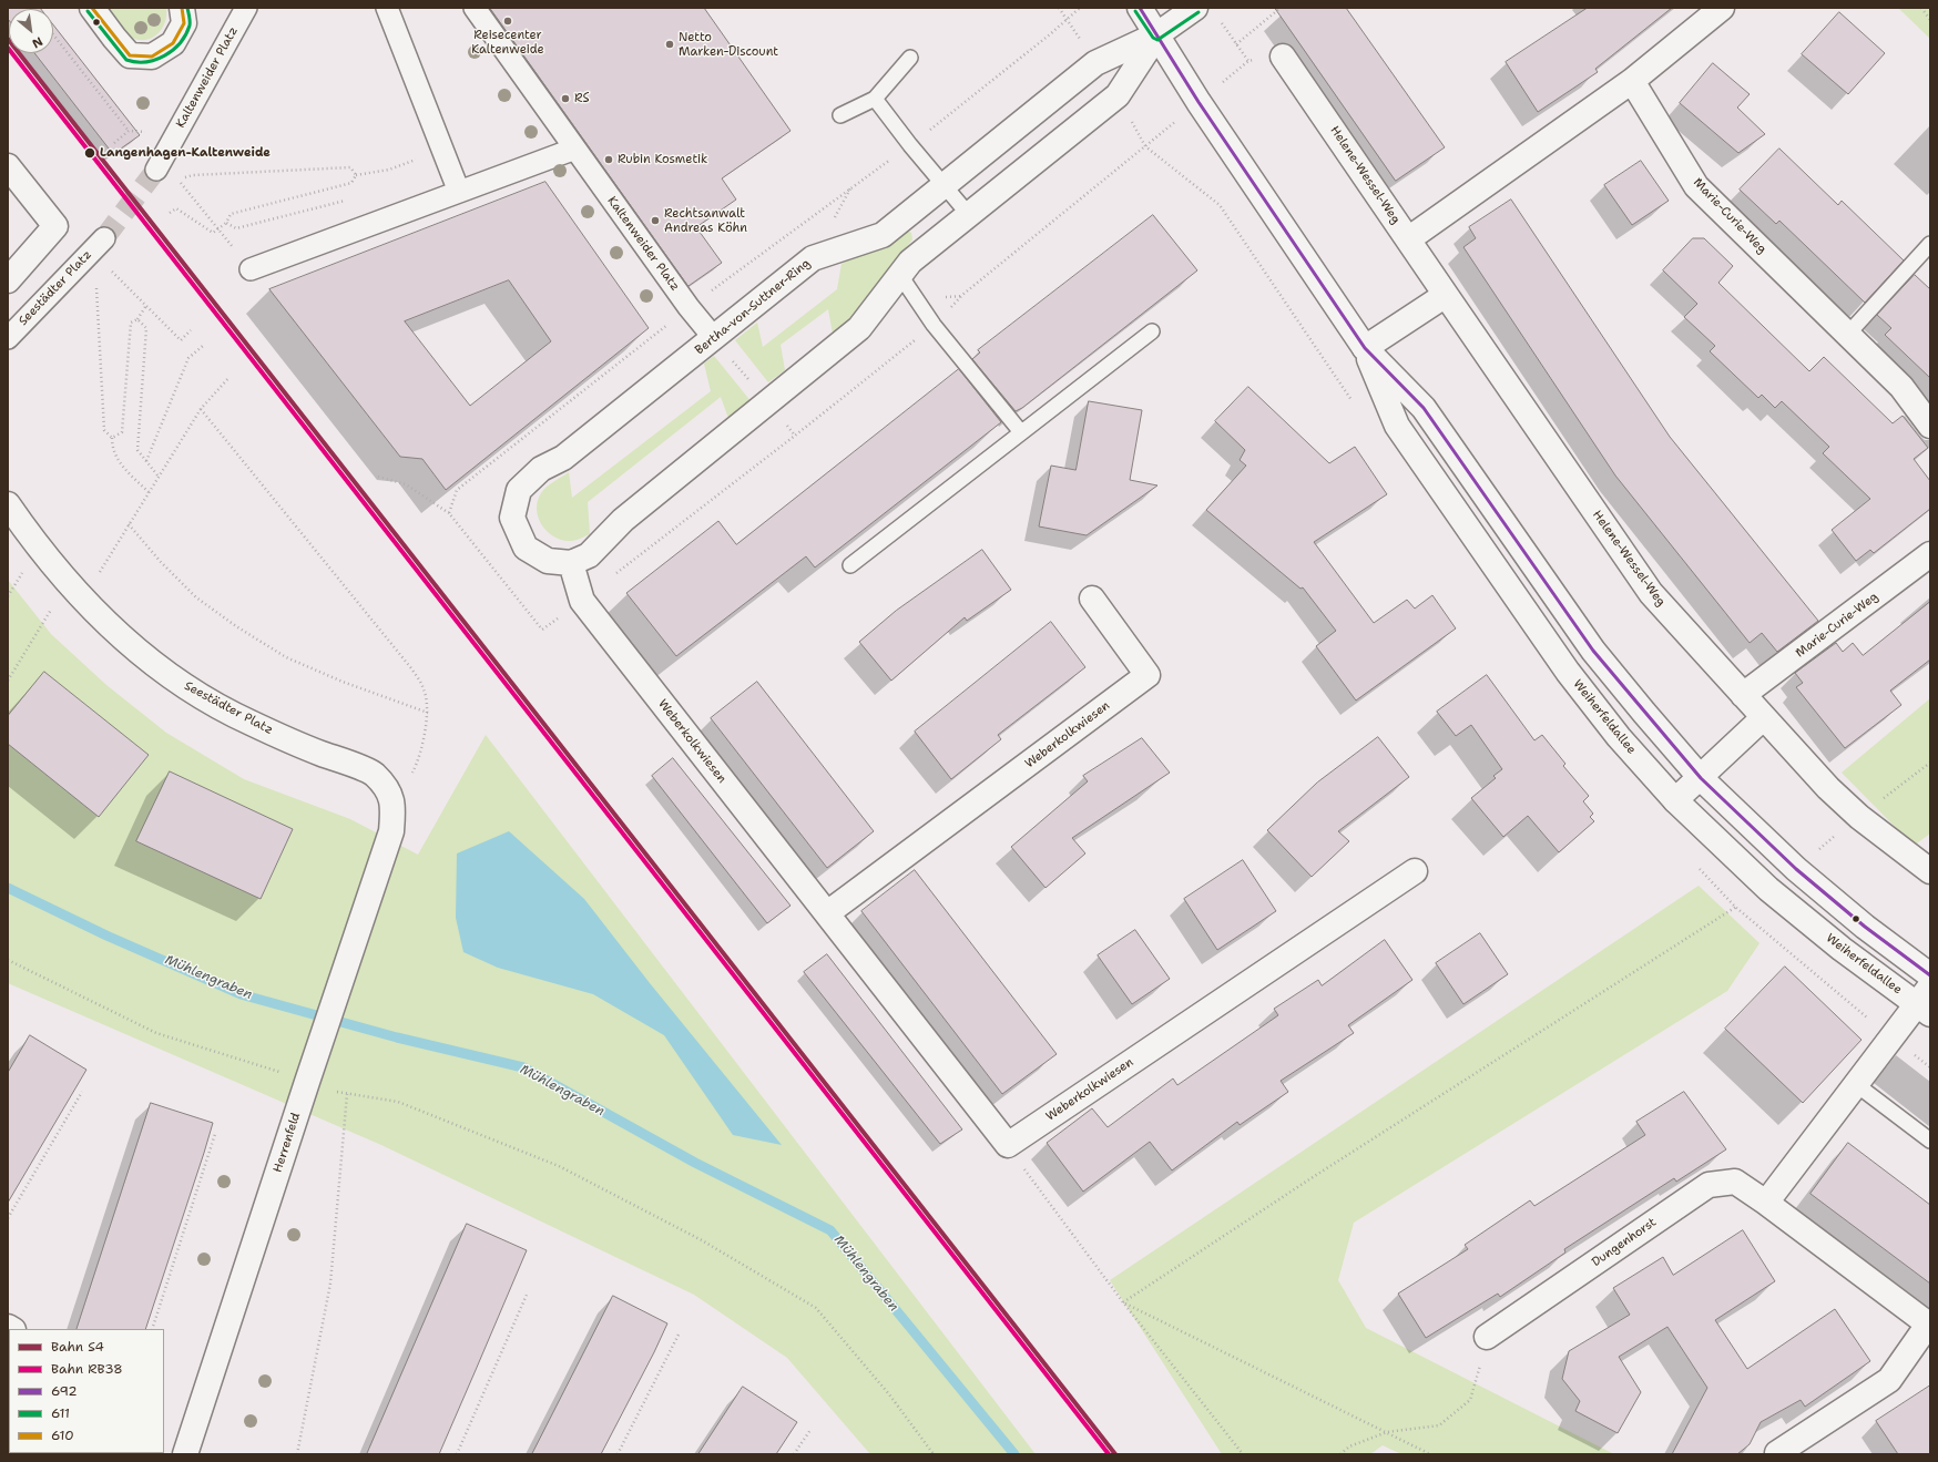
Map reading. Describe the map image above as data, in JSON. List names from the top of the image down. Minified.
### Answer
{"streets":{"street":["Kaltenweider Platz","Helene-Wessel-Weg","Marie-Curie-Weg","Seestädter Platz","Bertha-von-Suttner-Ring","Weiherfeldallee","Weberkolkwiesen","Herrenfeld","Dungenhorst"]},"crossings":[["Kaltenweider Platz","Bertha-von-Suttner-Ring"],["Helene-Wessel-Weg","Marie-Curie-Weg"],["Seestädter Platz","Herrenfeld"],["Bertha-von-Suttner-Ring","Weiherfeldallee"],["Bertha-von-Suttner-Ring","Weberkolkwiesen"]],"water":["Mühlengraben"],"places":["Reisecenter Kaltenweide","Netto Marken-Discount","RS","Langenhagen-Kaltenweide","Rubin Kosmetik","Rechtsanwalt Andreas Köhn"],"lines":["transit line 692","transit line 611","transit line 610","rail line S4","rail line RB38"],"legend":["Bahn S4","Bahn RB38","692","611","610"],"north":"bottom right"}
